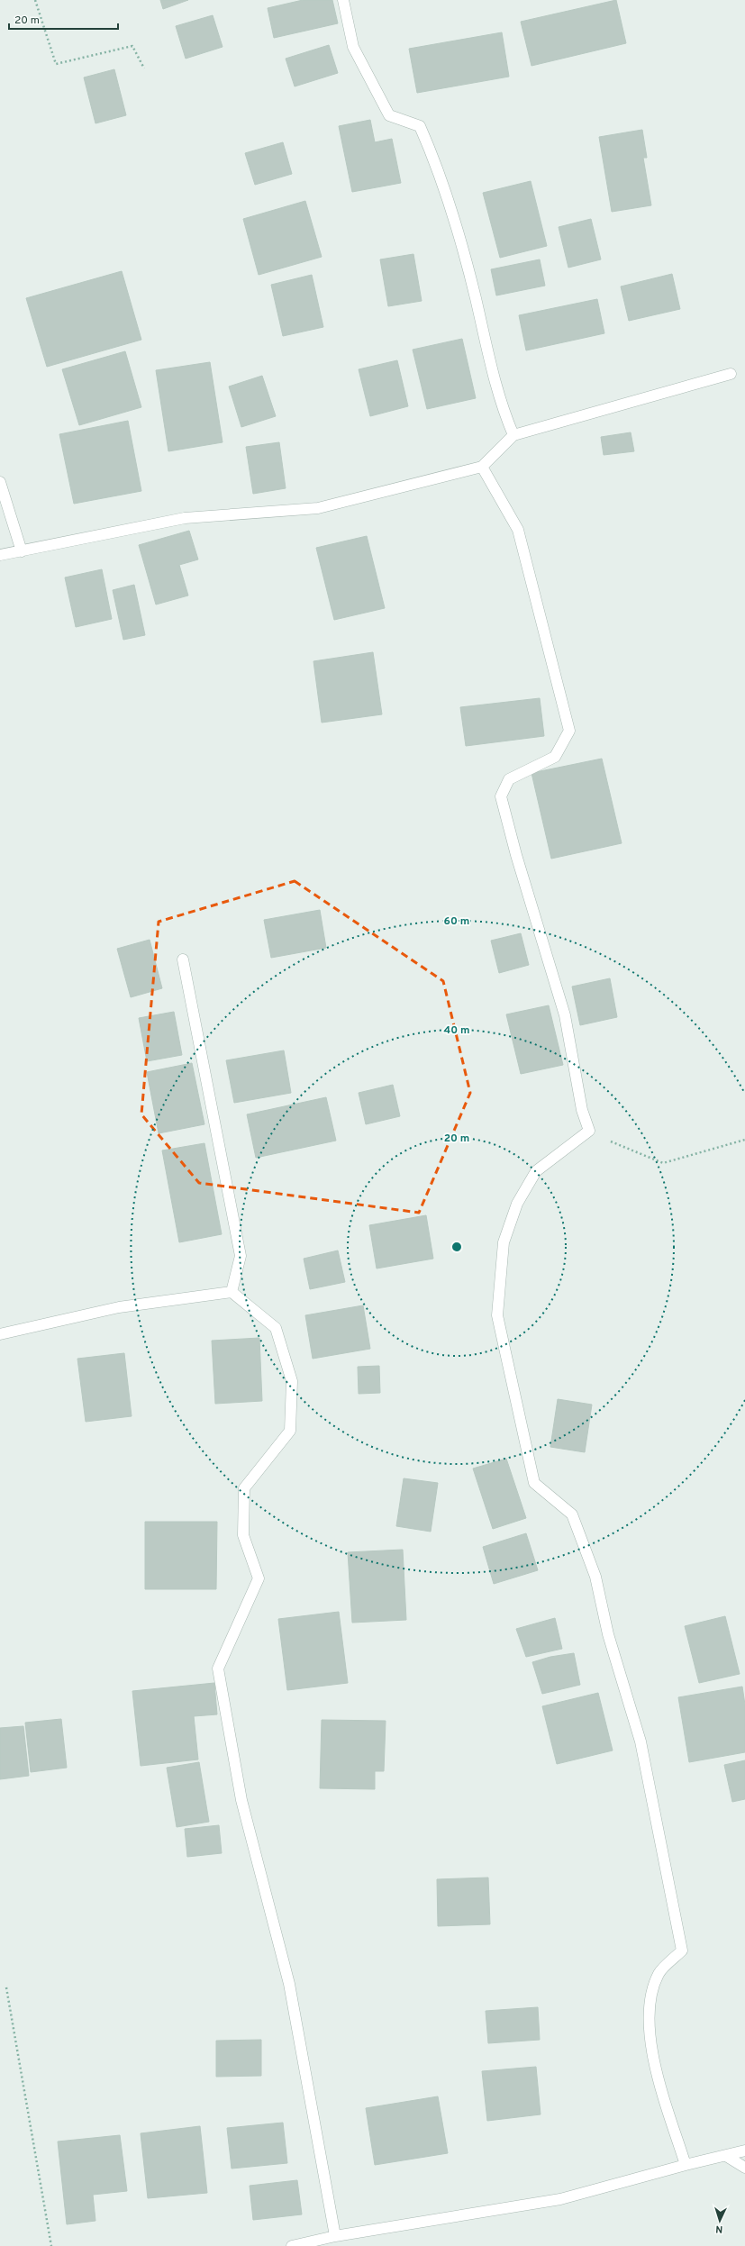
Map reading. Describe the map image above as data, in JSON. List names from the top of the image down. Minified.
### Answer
{"scale_bar":"20 m","north":"bottom","rings":["60 m","40 m","20 m"]}
